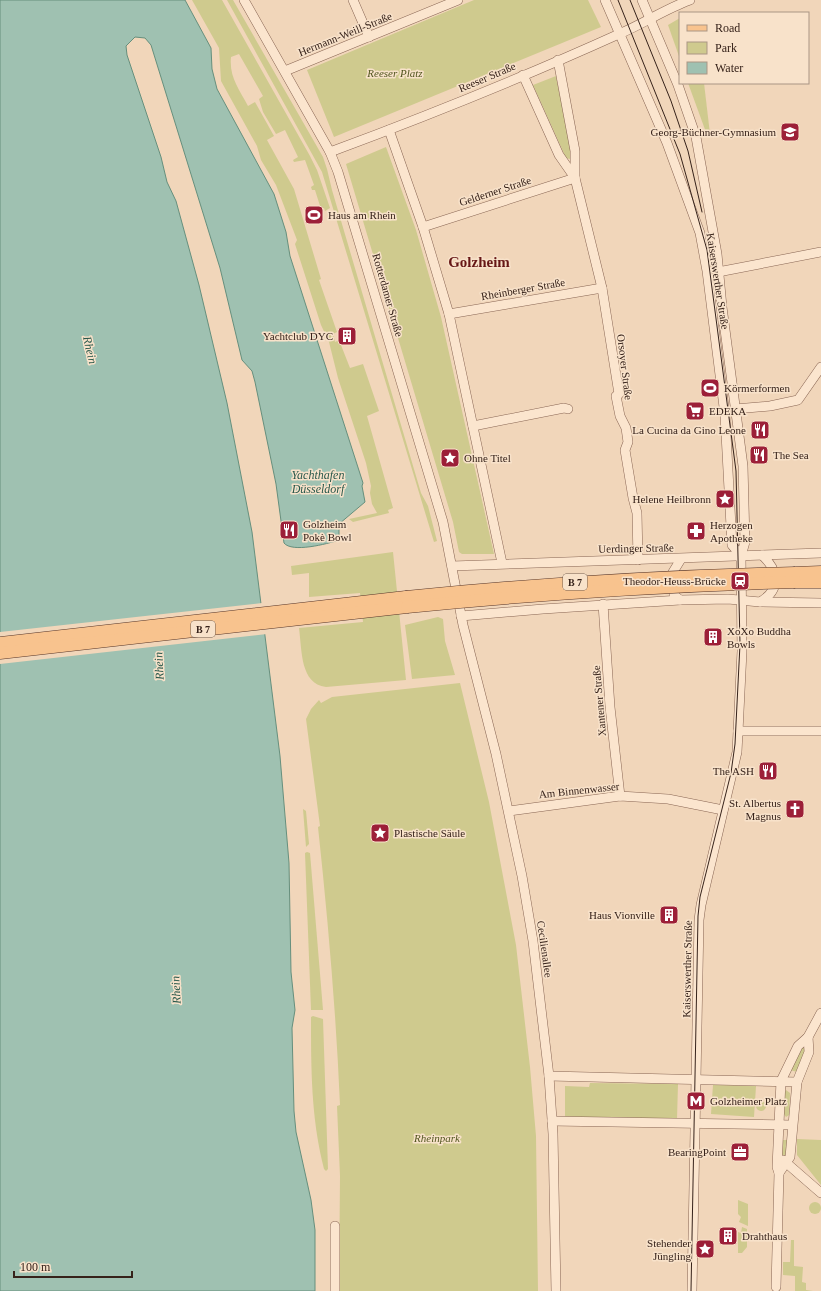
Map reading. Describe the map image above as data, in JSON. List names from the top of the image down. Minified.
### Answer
{"streets":{"main road":["B 7"],"street":["Hermann-Weill-Straße","Reeser Straße","Gelderner Straße","Kaiserswerther Straße","Rheinberger Straße","Rotterdamer Straße","Orsoyer Straße","Uerdinger Straße","Xantener Straße","Am Binnenwasser","Cecilienallee"]},"crossings":[["Hermann-Weill-Straße","Rotterdamer Straße"],["Reeser Straße","Kaiserswerther Straße"],["Reeser Straße","Rotterdamer Straße"],["Reeser Straße","Orsoyer Straße"],["Gelderner Straße","Orsoyer Straße"],["Kaiserswerther Straße","Uerdinger Straße"],["Kaiserswerther Straße","Am Binnenwasser"],["Rheinberger Straße","Orsoyer Straße"],["Rotterdamer Straße","Uerdinger Straße"],["Rotterdamer Straße","Cecilienallee"],["Orsoyer Straße","Uerdinger Straße"],["Xantener Straße","Am Binnenwasser"],["Am Binnenwasser","Cecilienallee"]],"districts":["Golzheim"],"water":["Rhein","Yachthafen Düsseldorf"],"parks":["Reeser Platz","Rheinpark"],"places":{"school or university":["Georg-Büchner-Gymnasium"],"sports":["Haus am Rhein","Körmerformen"],"building":["Yachtclub DYC","XoXo Buddha Bowls","Haus Vionville","Drahthaus"],"supermarket":["EDEKA"],"restaurant":["La Cucina da Gino Leone","The Sea","Golzheim Pokè Bowl","The ASH"],"place":["Ohne Titel","Helene Heilbronn","Plastische Säule","Stehender Jüngling"],"pharmacy":["Herzogen Apotheke"],"station":["Theodor-Heuss-Brücke"],"church":["St. Albertus Magnus"],"metro station":["Golzheimer Platz"],"office":["BearingPoint"]},"legend":["Road","Park","Water"],"scale_bar":"100 m"}
